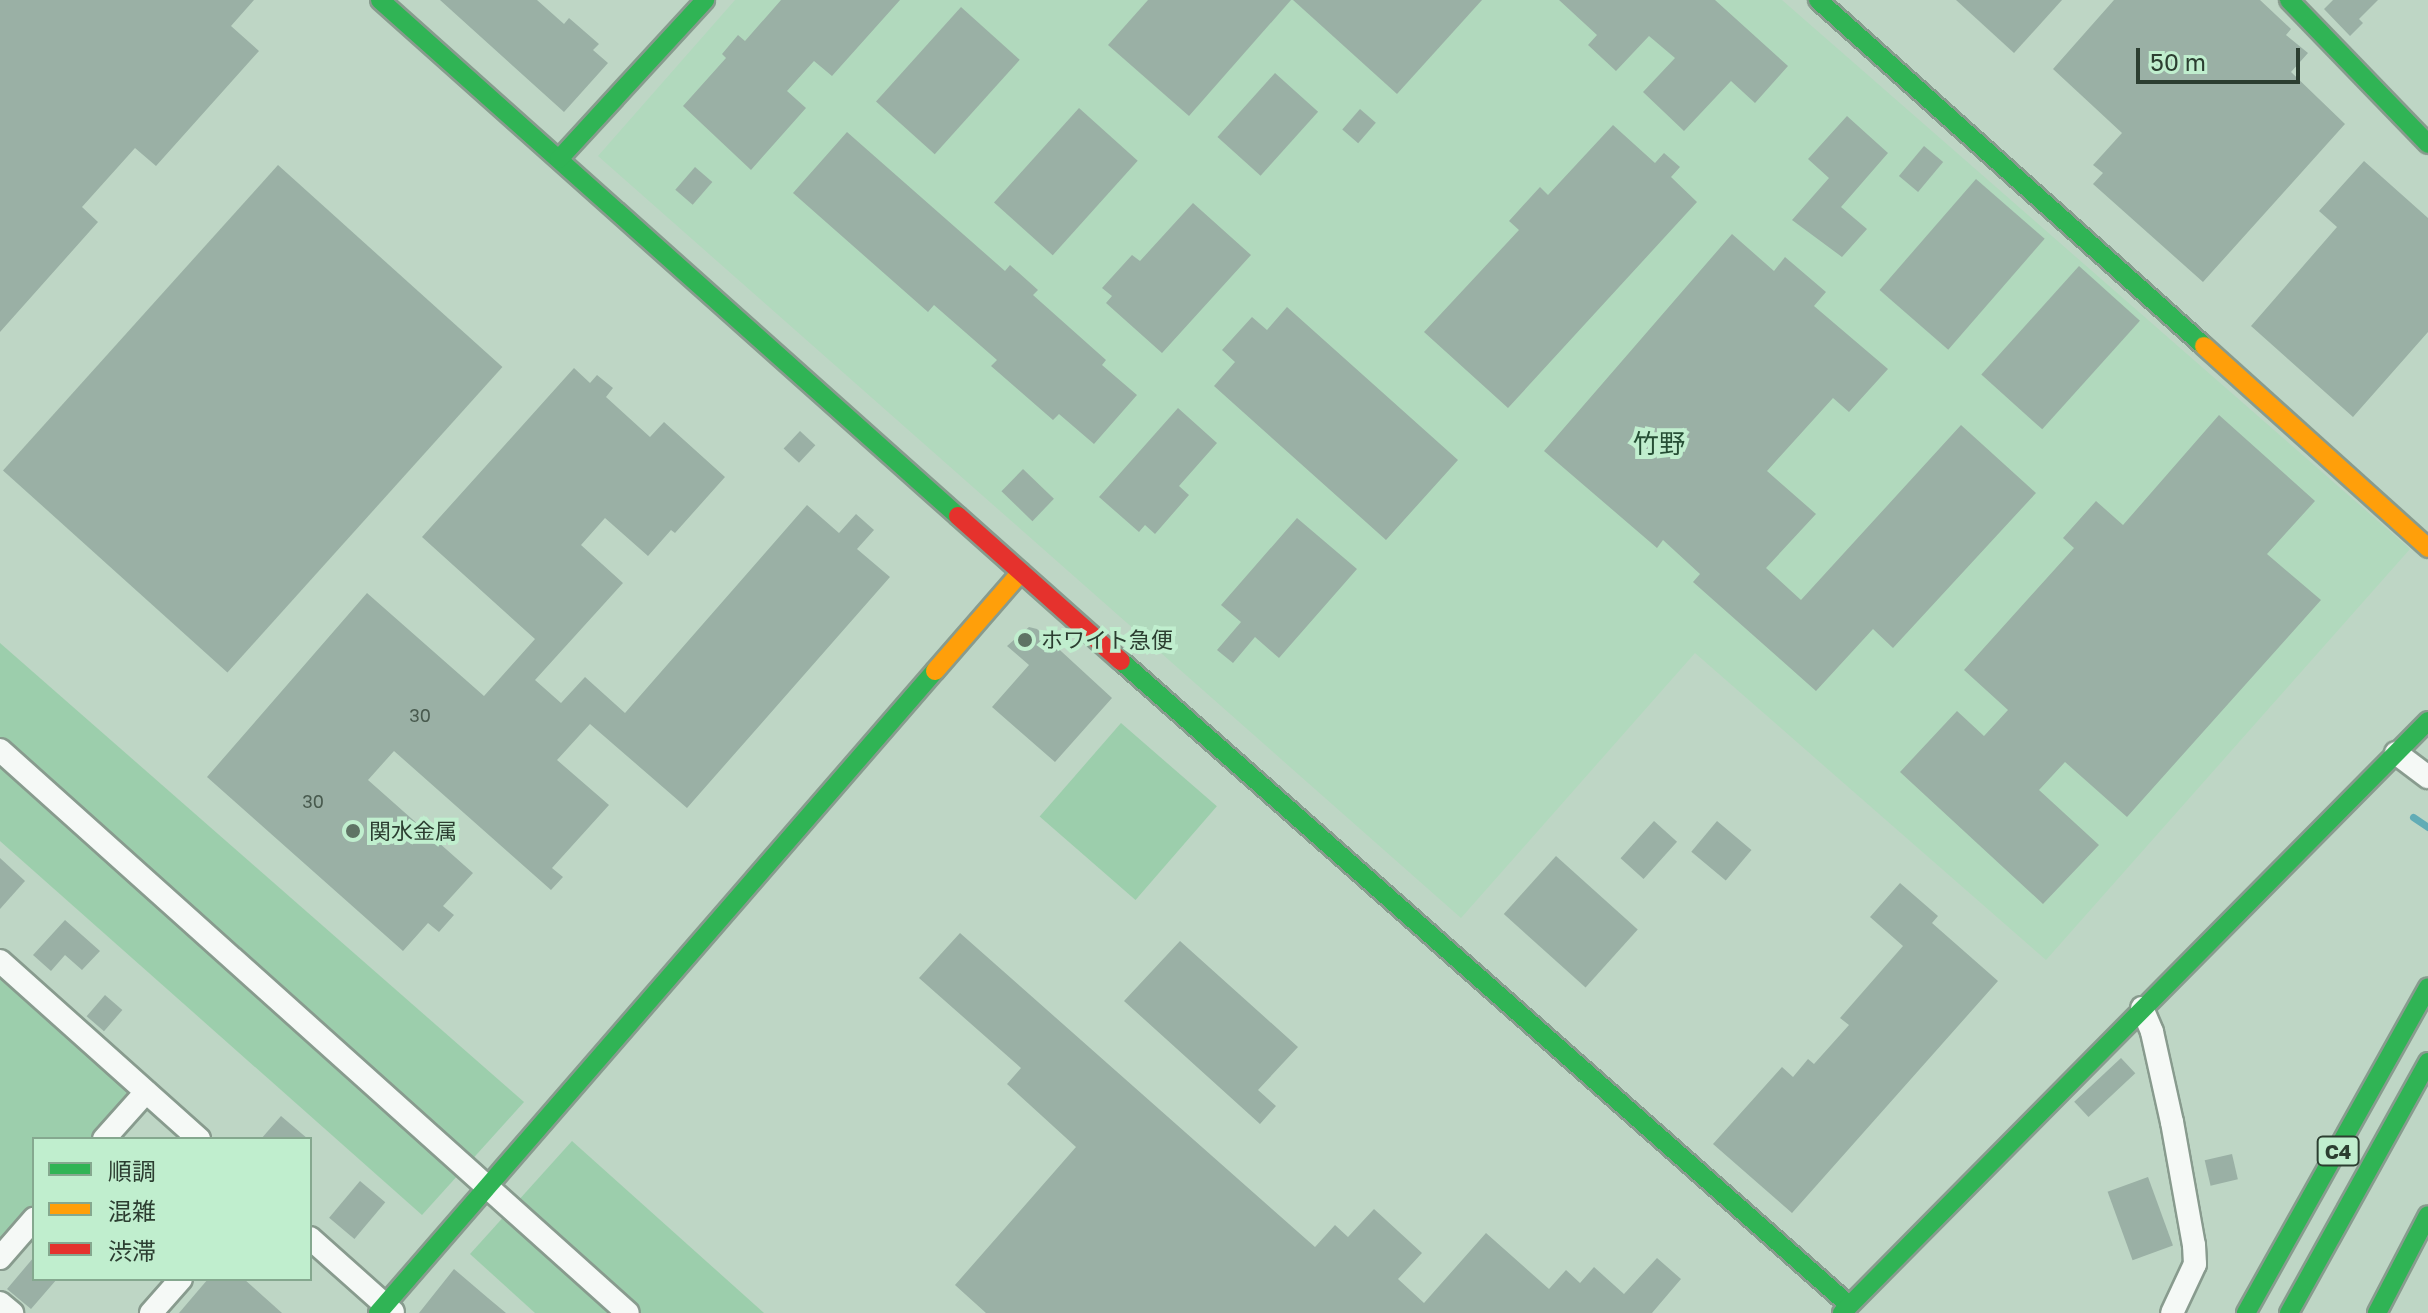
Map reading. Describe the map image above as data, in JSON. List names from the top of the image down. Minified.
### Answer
{"streets":{"main road":["C4"]},"districts":["竹野"],"places":["ホワイト急便","関水金属"],"house_numbers":["30","30"],"legend":["順調","混雑","渋滞"],"scale_bar":"50 m"}
